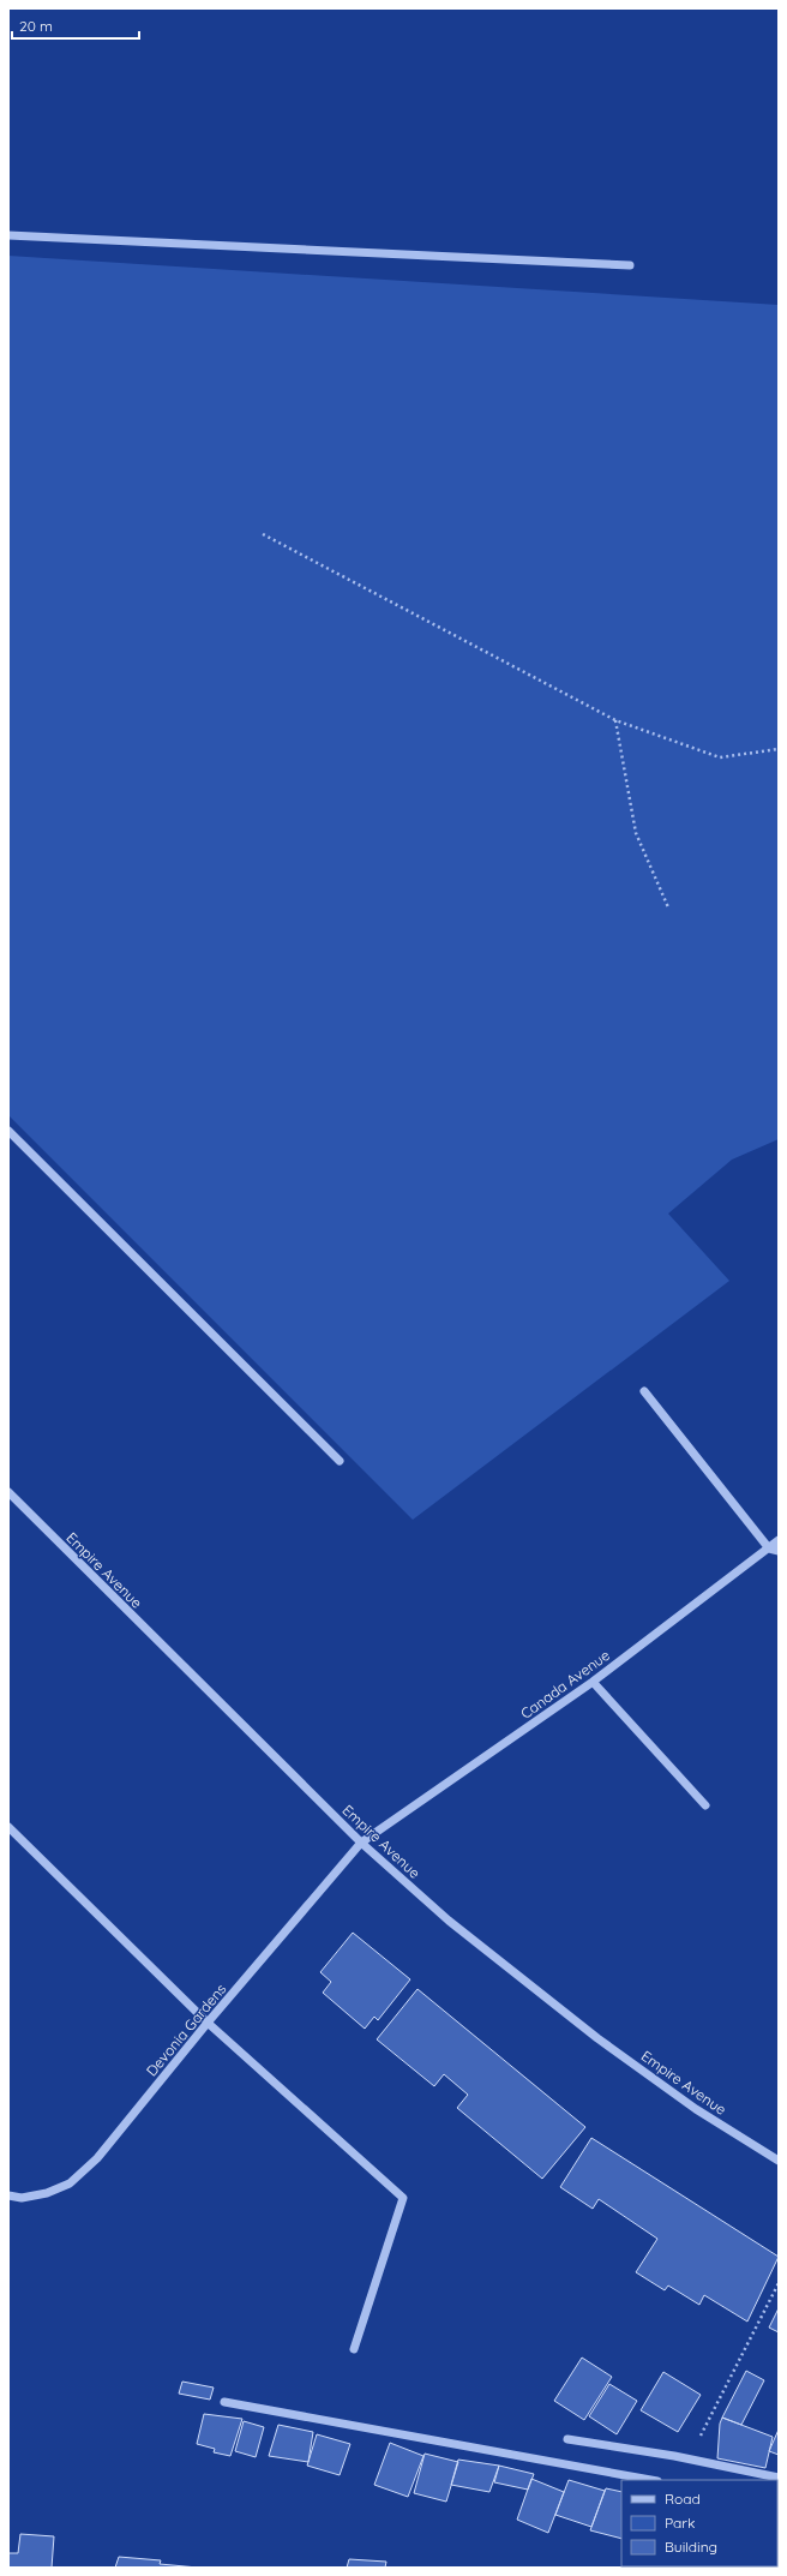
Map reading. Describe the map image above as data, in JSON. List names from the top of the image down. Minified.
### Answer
{"streets":{"street":["Empire Avenue","Canada Avenue","Devonia Gardens"]},"crossings":[["Empire Avenue","Canada Avenue"],["Empire Avenue","Devonia Gardens"],["Canada Avenue","Devonia Gardens"]],"legend":["Road","Park","Building"],"scale_bar":"20 m"}
